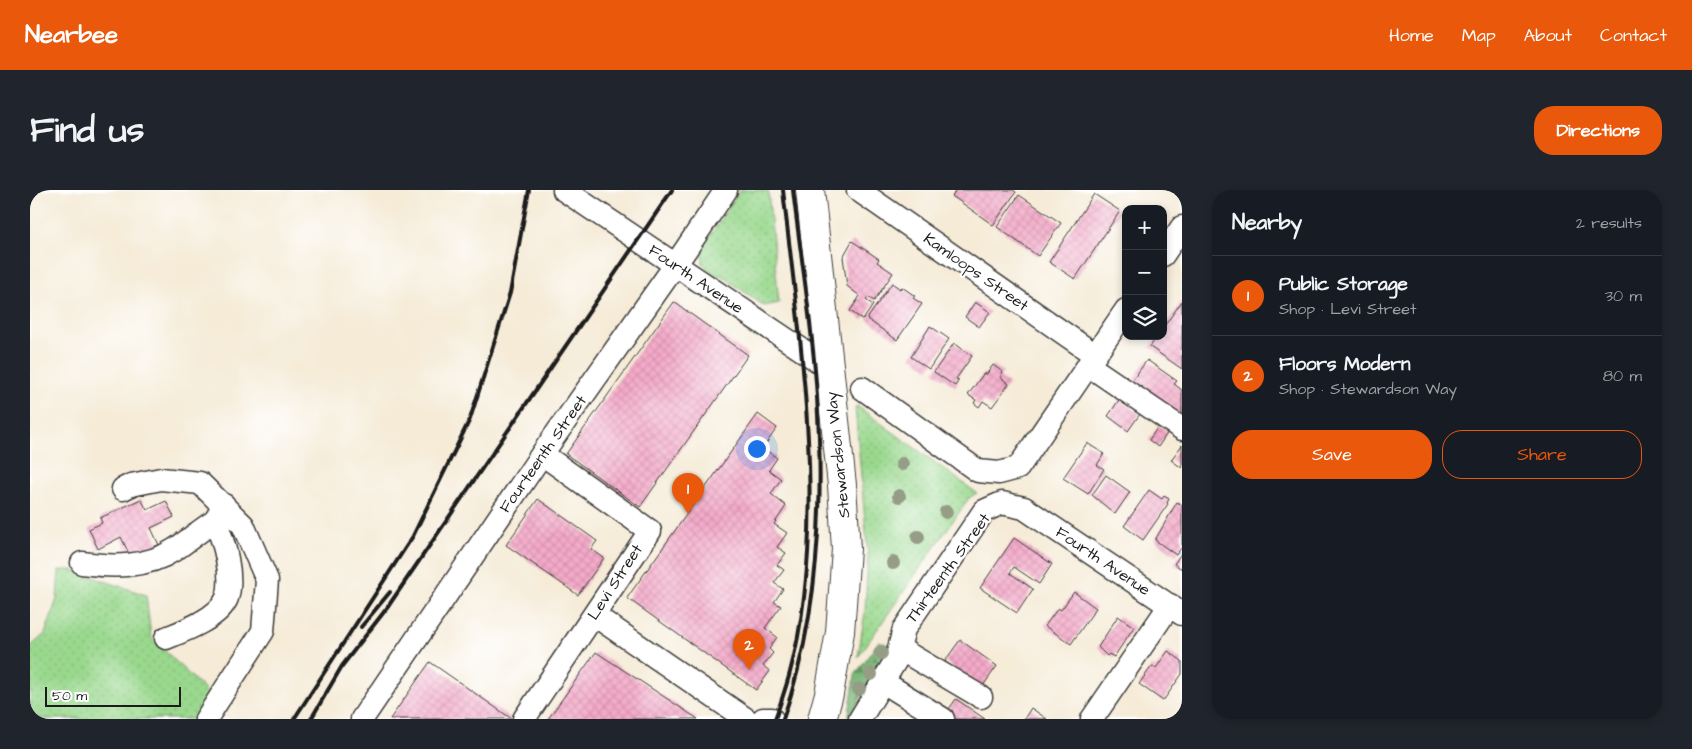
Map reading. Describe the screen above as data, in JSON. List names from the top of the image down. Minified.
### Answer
{"streets":{"main road":["Stewardson Way"],"street":["Kamloops Street","Fourth Avenue","Fourteenth Street","Thirteenth Street","Levi Street"]},"crossings":[["Fourth Avenue","Fourteenth Street"],["Fourth Avenue","Stewardson Way"],["Fourth Avenue","Thirteenth Street"],["Fourteenth Street","Levi Street"]],"scale_bar":"50 m","page":{"header":"Nearbee","nav":["Home","Map","About","Contact"],"title":"Find us","buttons":["Directions",["Save","Share"]],"heading":["Nearby","2 results"],"map_buttons":["+","−"],"list":[{"mark":"1","name":"Public Storage","note":"Shop · Levi Street","value":"30 m"},{"mark":"2","name":"Floors Modern","note":"Shop · Stewardson Way","value":"80 m"}],"pins":["1","2"],"scale":"50 m"}}
